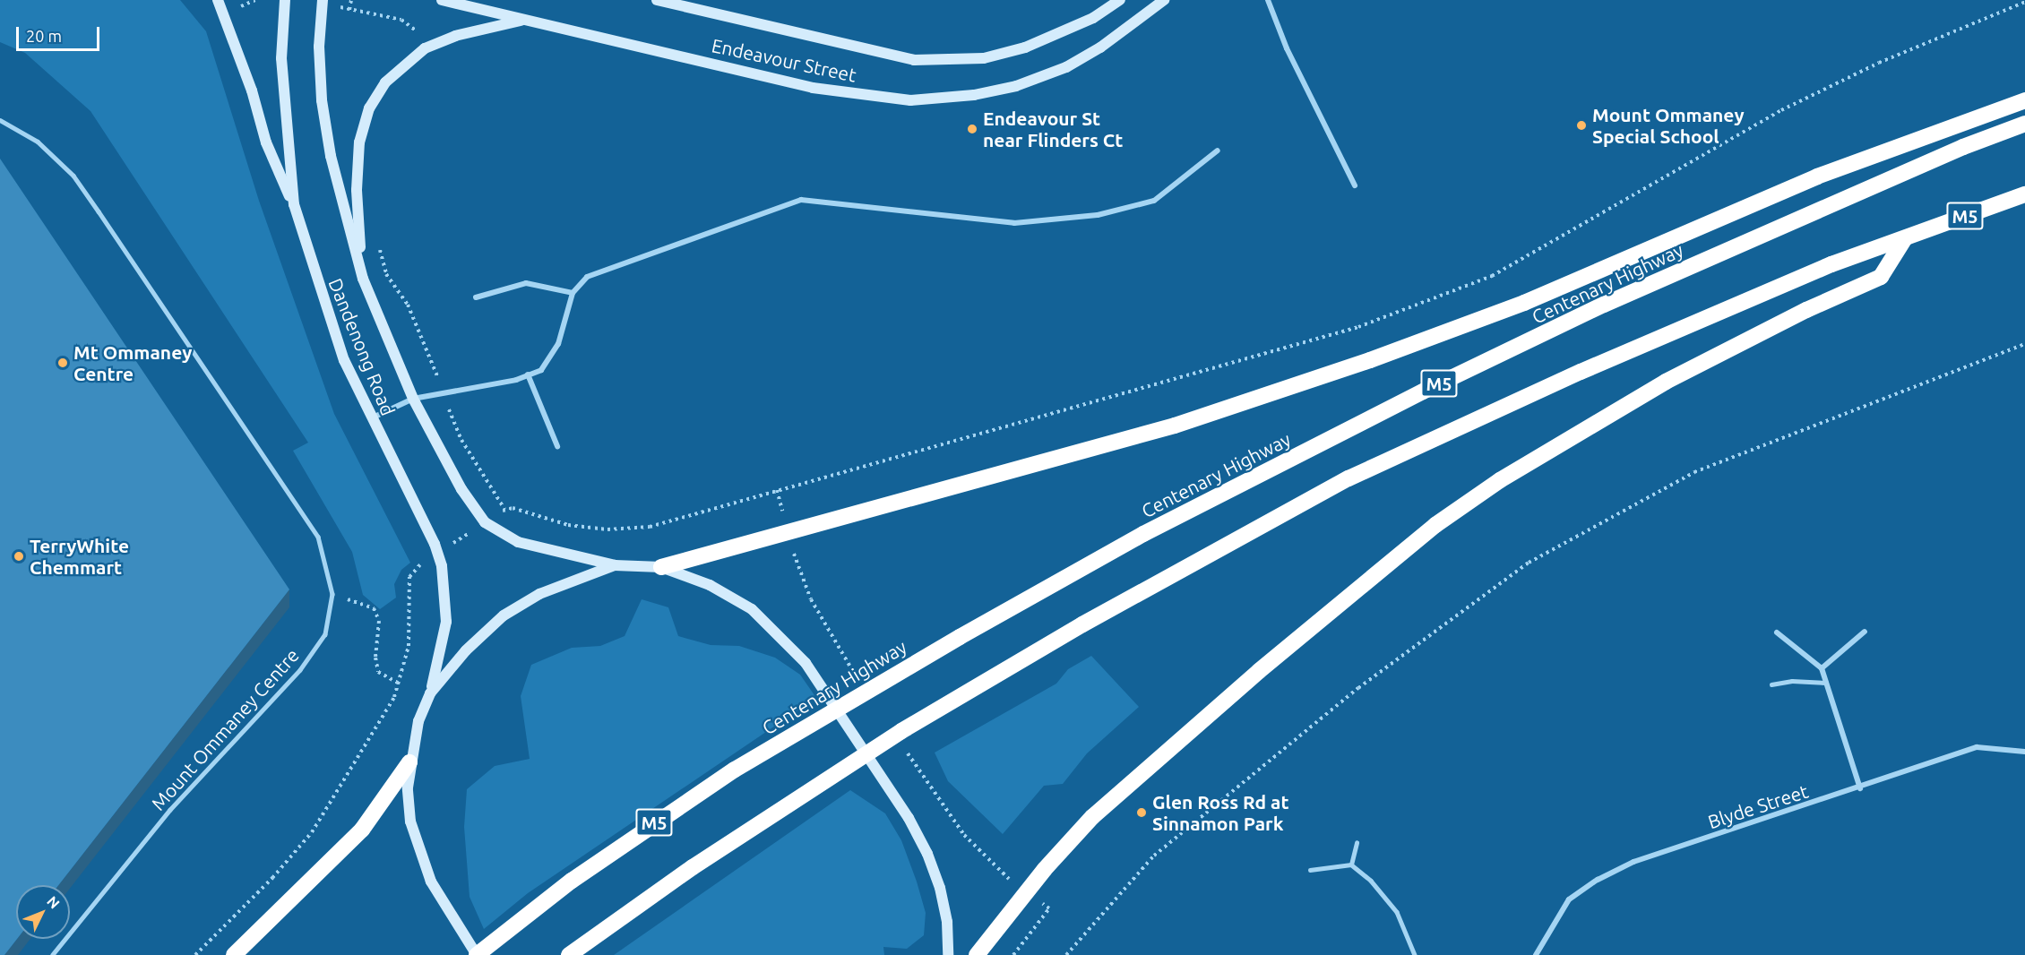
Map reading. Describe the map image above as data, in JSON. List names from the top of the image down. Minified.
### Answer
{"streets":{"highway":["M5","Centenary Highway"],"main road":["Endeavour Street","Dandenong Road"],"street":["Blyde Street"],"lane":["Mount Ommaney Centre"]},"crossings":[["Centenary Highway","Dandenong Road"]],"places":["Mount Ommaney Special School","Endeavour St near Flinders Ct","Mt Ommaney Centre","TerryWhite Chemmart","Glen Ross Rd at Sinnamon Park"],"scale_bar":"20 m","north":"top right"}
